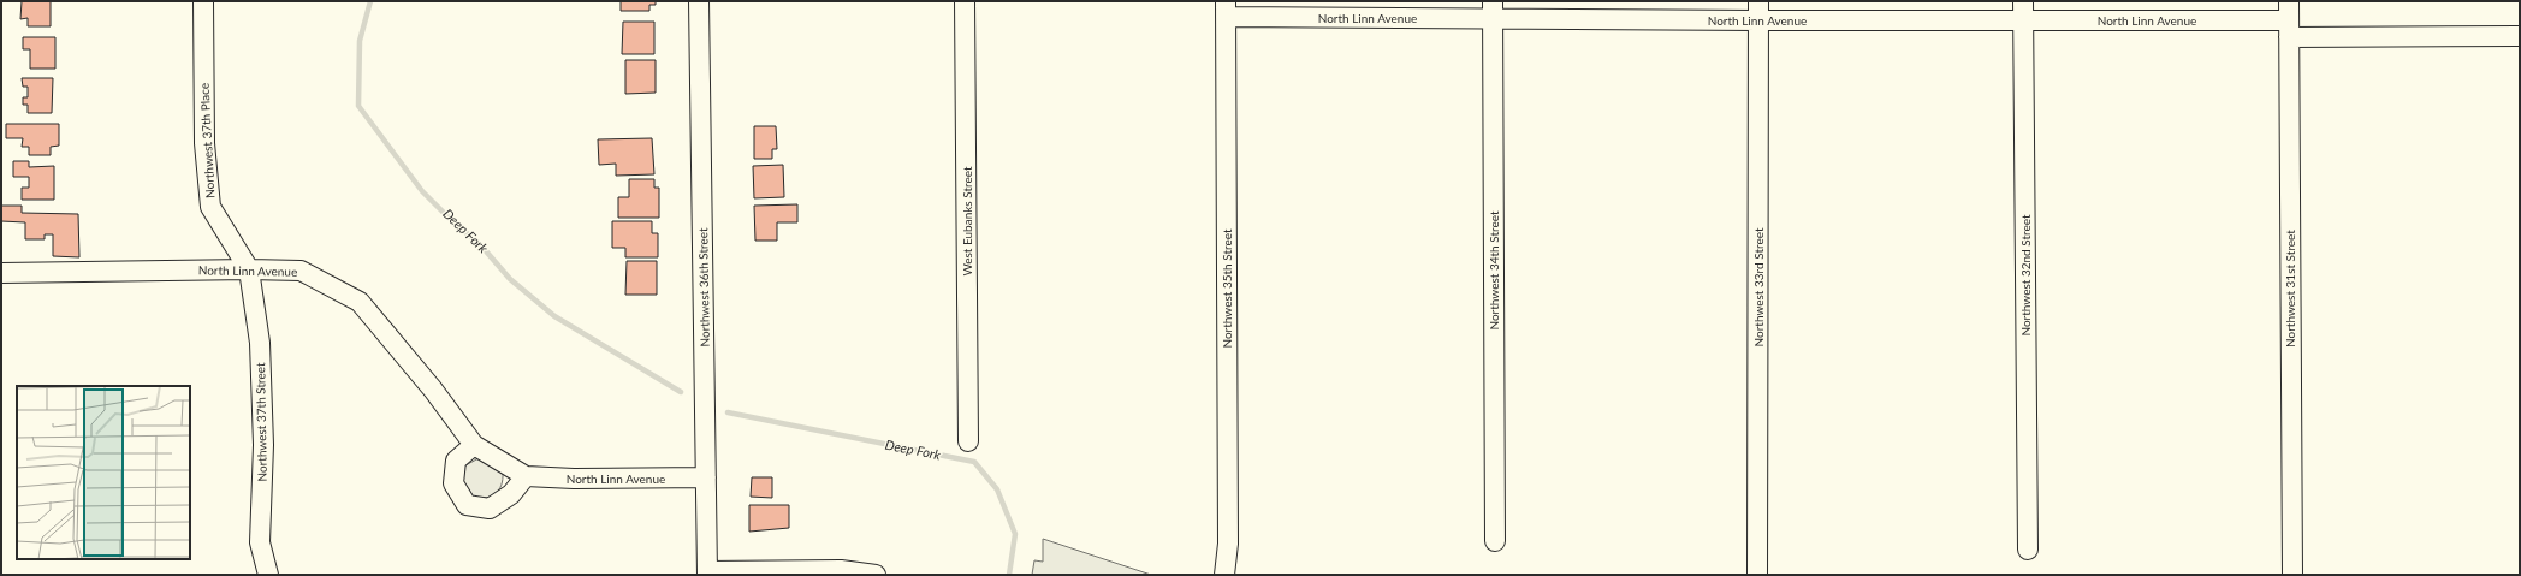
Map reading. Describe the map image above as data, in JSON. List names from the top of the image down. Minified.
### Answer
{"streets":{"street":["North Linn Avenue","Northwest 37th Place","West Eubanks Street","Northwest 34th Street","Northwest 32nd Street","Northwest 36th Street","Northwest 33rd Street","Northwest 35th Street","Northwest 31st Street","Northwest 37th Street"]},"crossings":[["North Linn Avenue","Northwest 37th Place"],["North Linn Avenue","Northwest 34th Street"],["North Linn Avenue","Northwest 32nd Street"],["North Linn Avenue","Northwest 36th Street"],["North Linn Avenue","Northwest 33rd Street"],["North Linn Avenue","Northwest 35th Street"],["North Linn Avenue","Northwest 31st Street"],["North Linn Avenue","Northwest 37th Street"],["Northwest 37th Place","Northwest 37th Street"]],"water":["Deep Fork"]}
